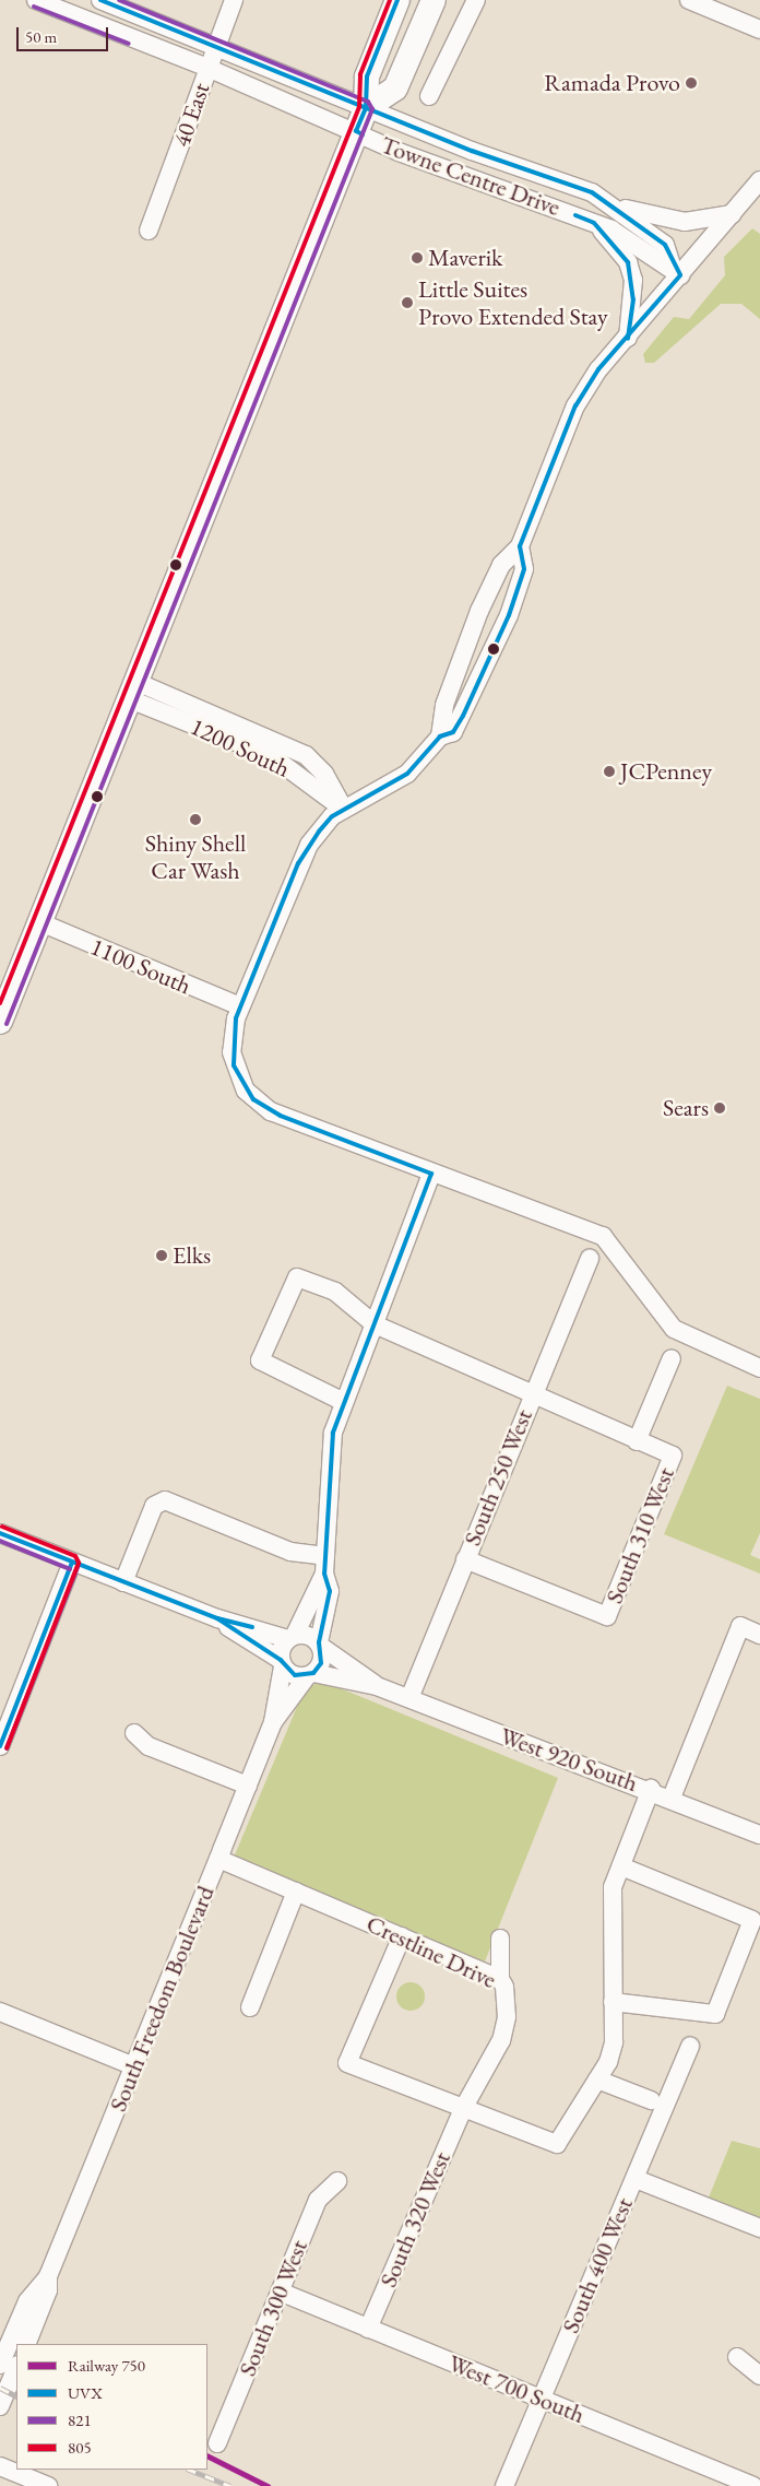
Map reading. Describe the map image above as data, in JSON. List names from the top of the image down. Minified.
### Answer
{"streets":{"street":["40 East","Towne Centre Drive","1200 South","1100 South","South 250 West","South 310 West","West 920 South","Crestline Drive","South Freedom Boulevard","South 320 West","South 400 West","South 300 West","West 700 South"]},"crossings":[["40 East","Towne Centre Drive"],["South 250 West","South 310 West"],["South 250 West","West 920 South"],["West 920 South","South Freedom Boulevard"],["Crestline Drive","South Freedom Boulevard"],["Crestline Drive","South 320 West"],["South 320 West","West 700 South"],["South 400 West","West 700 South"],["South 300 West","West 700 South"]],"places":["Ramada Provo","Maverik","Little Suites Provo Extended Stay","JCPenney","Shiny Shell Car Wash","Sears","Elks"],"lines":["transit line UVX","transit line 821","transit line 805","rail line 750"],"legend":["Railway 750","UVX","821","805"],"scale_bar":"50 m"}
